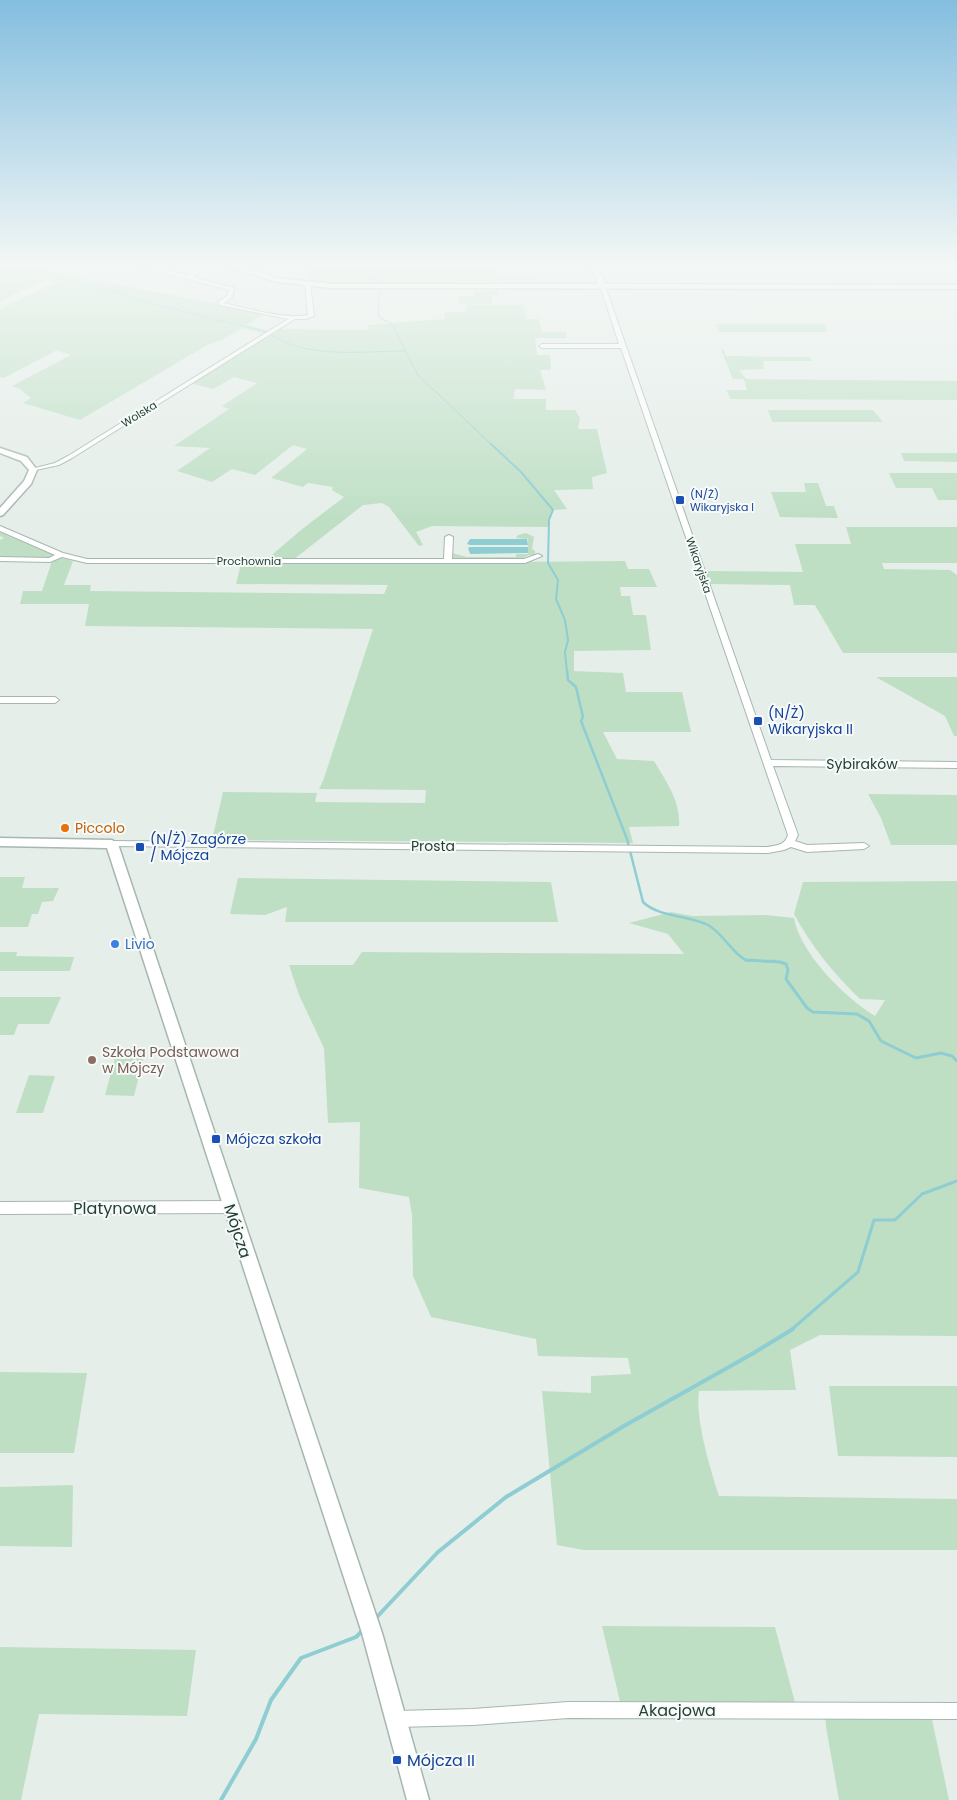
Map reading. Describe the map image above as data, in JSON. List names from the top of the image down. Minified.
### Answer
{"streets":{"street":["Wolska","Prochownia","Wikaryjska","Sybiraków","Prosta","Platynowa","Mójcza","Akacjowa"]},"crossings":[["Wikaryjska","Sybiraków"],["Wikaryjska","Prosta"],["Prosta","Mójcza"],["Platynowa","Mójcza"],["Mójcza","Akacjowa"]],"places":{"transit":["(N/Ż) Wikaryjska I","(N/Ż) Wikaryjska II","(N/Ż) Zagórze / Mójcza","Mójcza szkoła","Mójcza II"],"other":["Piccolo","Livio","Szkoła Podstawowa w Mójczy"]}}
